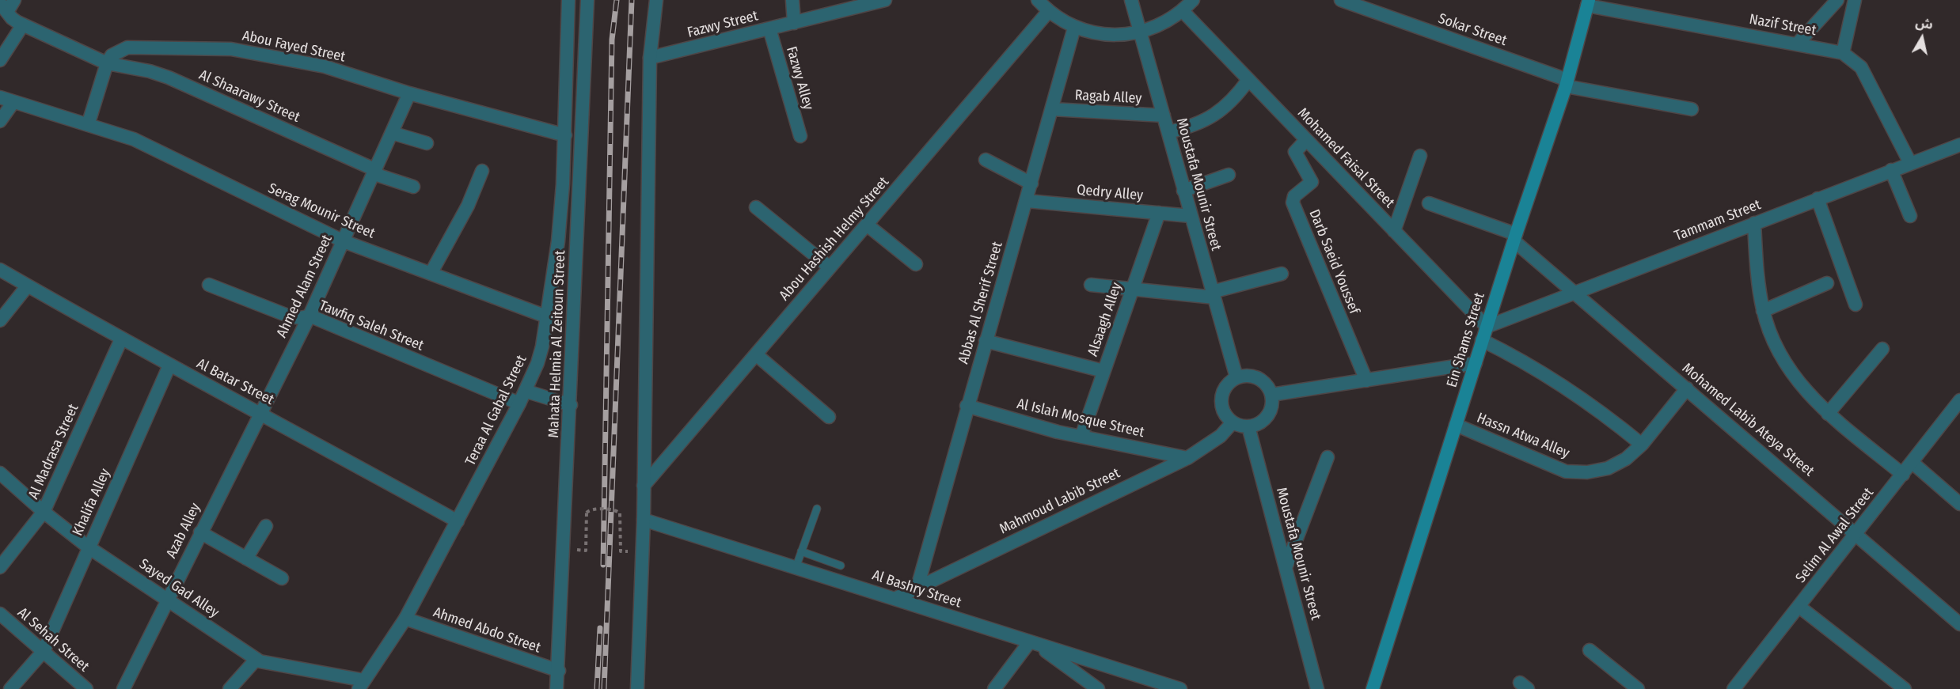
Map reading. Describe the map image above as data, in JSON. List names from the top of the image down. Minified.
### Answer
{"streets":{"main road":["Ein Shams Street"],"street":["Fazwy Street","Nazif Street","Sokar Street","Abou Fayed Street","Fazwy Alley","Al Shaarawy Street","Ragab Alley","Mohamed Faisal Street","Moustafa Mounir Street","Qedry Alley","Serag Mounir Street","Tammam Street","Abou Hashish Helmy Street","Darb Saeid Youssef","Ahmed Alam Street","Abbas Al Sherif Street","Alsaagh Alley","Tawfiq Saleh Street","Mahata Helmia Al Zeitoun Street","Al Batar Street","Teraa Al Gabal Street","Al Islah Mosque Street","Mohamed Labib Ateya Street","Hassn Atwa Alley","Al Madrasa Street","Mahmoud Labib Street","Khalifa Alley","Azab Alley","Selim Al Awal Street","Sayed Gad Alley","Al Bashry Street","Ahmed Abdo Street","Al Sehah Street"]},"crossings":[["Fazwy Street","Fazwy Alley"],["Nazif Street","Tammam Street"],["Nazif Street","Ein Shams Street"],["Sokar Street","Ein Shams Street"],["Abou Fayed Street","Al Shaarawy Street"],["Abou Fayed Street","Ahmed Alam Street"],["Abou Fayed Street","Teraa Al Gabal Street"],["Al Shaarawy Street","Ahmed Alam Street"],["Ragab Alley","Moustafa Mounir Street"],["Ragab Alley","Abbas Al Sherif Street"],["Mohamed Faisal Street","Tammam Street"],["Mohamed Faisal Street","Darb Saeid Youssef"],["Mohamed Faisal Street","Ein Shams Street"],["Moustafa Mounir Street","Qedry Alley"],["Moustafa Mounir Street","Mahmoud Labib Street"],["Qedry Alley","Abbas Al Sherif Street"],["Qedry Alley","Alsaagh Alley"],["Serag Mounir Street","Ahmed Alam Street"],["Serag Mounir Street","Teraa Al Gabal Street"],["Tammam Street","Ein Shams Street"],["Tammam Street","Mohamed Labib Ateya Street"],["Ahmed Alam Street","Tawfiq Saleh Street"],["Ahmed Alam Street","Al Batar Street"],["Ahmed Alam Street","Azab Alley"],["Abbas Al Sherif Street","Al Islah Mosque Street"],["Abbas Al Sherif Street","Mahmoud Labib Street"],["Alsaagh Alley","Al Islah Mosque Street"],["Tawfiq Saleh Street","Teraa Al Gabal Street"],["Ein Shams Street","Mohamed Labib Ateya Street"],["Ein Shams Street","Hassn Atwa Alley"],["Mahata Helmia Al Zeitoun Street","Ahmed Abdo Street"],["Al Batar Street","Teraa Al Gabal Street"],["Al Batar Street","Al Madrasa Street"],["Al Batar Street","Khalifa Alley"],["Al Batar Street","Azab Alley"],["Teraa Al Gabal Street","Sayed Gad Alley"],["Teraa Al Gabal Street","Ahmed Abdo Street"],["Al Islah Mosque Street","Mahmoud Labib Street"],["Mohamed Labib Ateya Street","Hassn Atwa Alley"],["Mohamed Labib Ateya Street","Selim Al Awal Street"],["Al Madrasa Street","Sayed Gad Alley"],["Mahmoud Labib Street","Al Bashry Street"],["Khalifa Alley","Sayed Gad Alley"],["Khalifa Alley","Al Sehah Street"],["Azab Alley","Sayed Gad Alley"]],"north":"top"}
